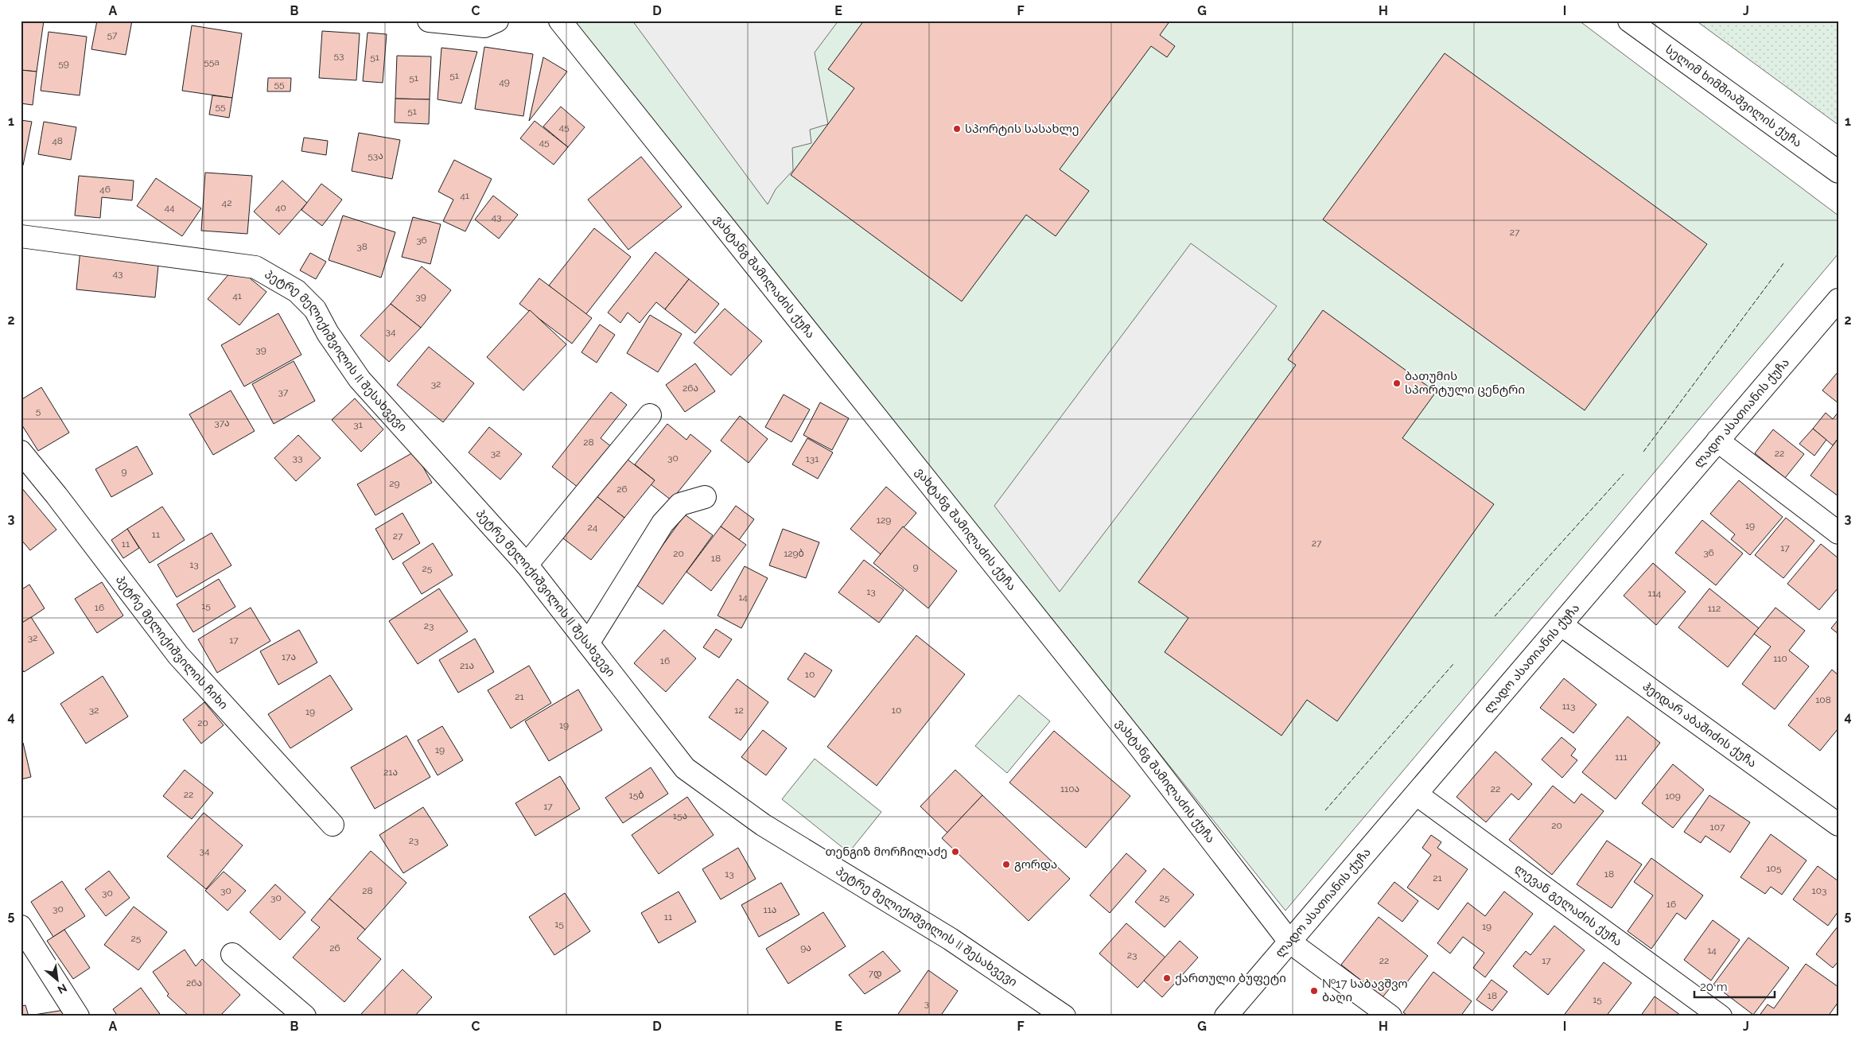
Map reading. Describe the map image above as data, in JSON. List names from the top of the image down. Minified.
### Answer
{"streets":{"street":["სელიმ ხიმშიაშვილის ქუჩა","ვახტანგ შამილაძის ქუჩა","პეტრე მელიქიშვილის II შესახვევი","ლადო ასათიანის ქუჩა","პეტრე მელიქიშვილის ჩიხი","ჰეიდარ აბაშიძის ქუჩა","ლევან გელაძის ქუჩა"]},"crossings":[["ვახტანგ შამილაძის ქუჩა","ლადო ასათიანის ქუჩა"],["ლადო ასათიანის ქუჩა","ჰეიდარ აბაშიძის ქუჩა"],["ლადო ასათიანის ქუჩა","ლევან გელაძის ქუჩა"]],"places":["სპორტის სასახლე","ბათუმის სპორტული ცენტრი","თენგიზ მორჩილაძე","გორდა","ქართული ბუფეტი","№17 საბავშვო ბაღი"],"house_numbers":["57","53","51","55a","59","51","51","49","55","55","51","45","48","45","53ა","46","41","42","44","40","43","27","36","38","43","41","39","34","39","32","26ა","37","5","37ა","31","28","32","22","33","30","131","9","29","26","129","19","24","11","27","27","11","17","36","20","129ბ","18","13","9","25","13","114","14","15","16","112","23","32","17","17ა","110","16","21ა","10","21","108","113","32","12","10","19","20","19","19","111","21ა","110ა","22","22","15ბ","109","17","15ა","20","107","23","34","105","13","18","21","30","28","103","30","30","25","16","30","11ა","11","15","19","25","26","9ა","14","23","22","17","7დ","26ა","18","15","3"],"scale_bar":"20 m","north":"bottom right","grid":{"columns":["A","B","C","D","E","F","G","H","I","J"],"rows":["1","2","3","4","5"]}}
